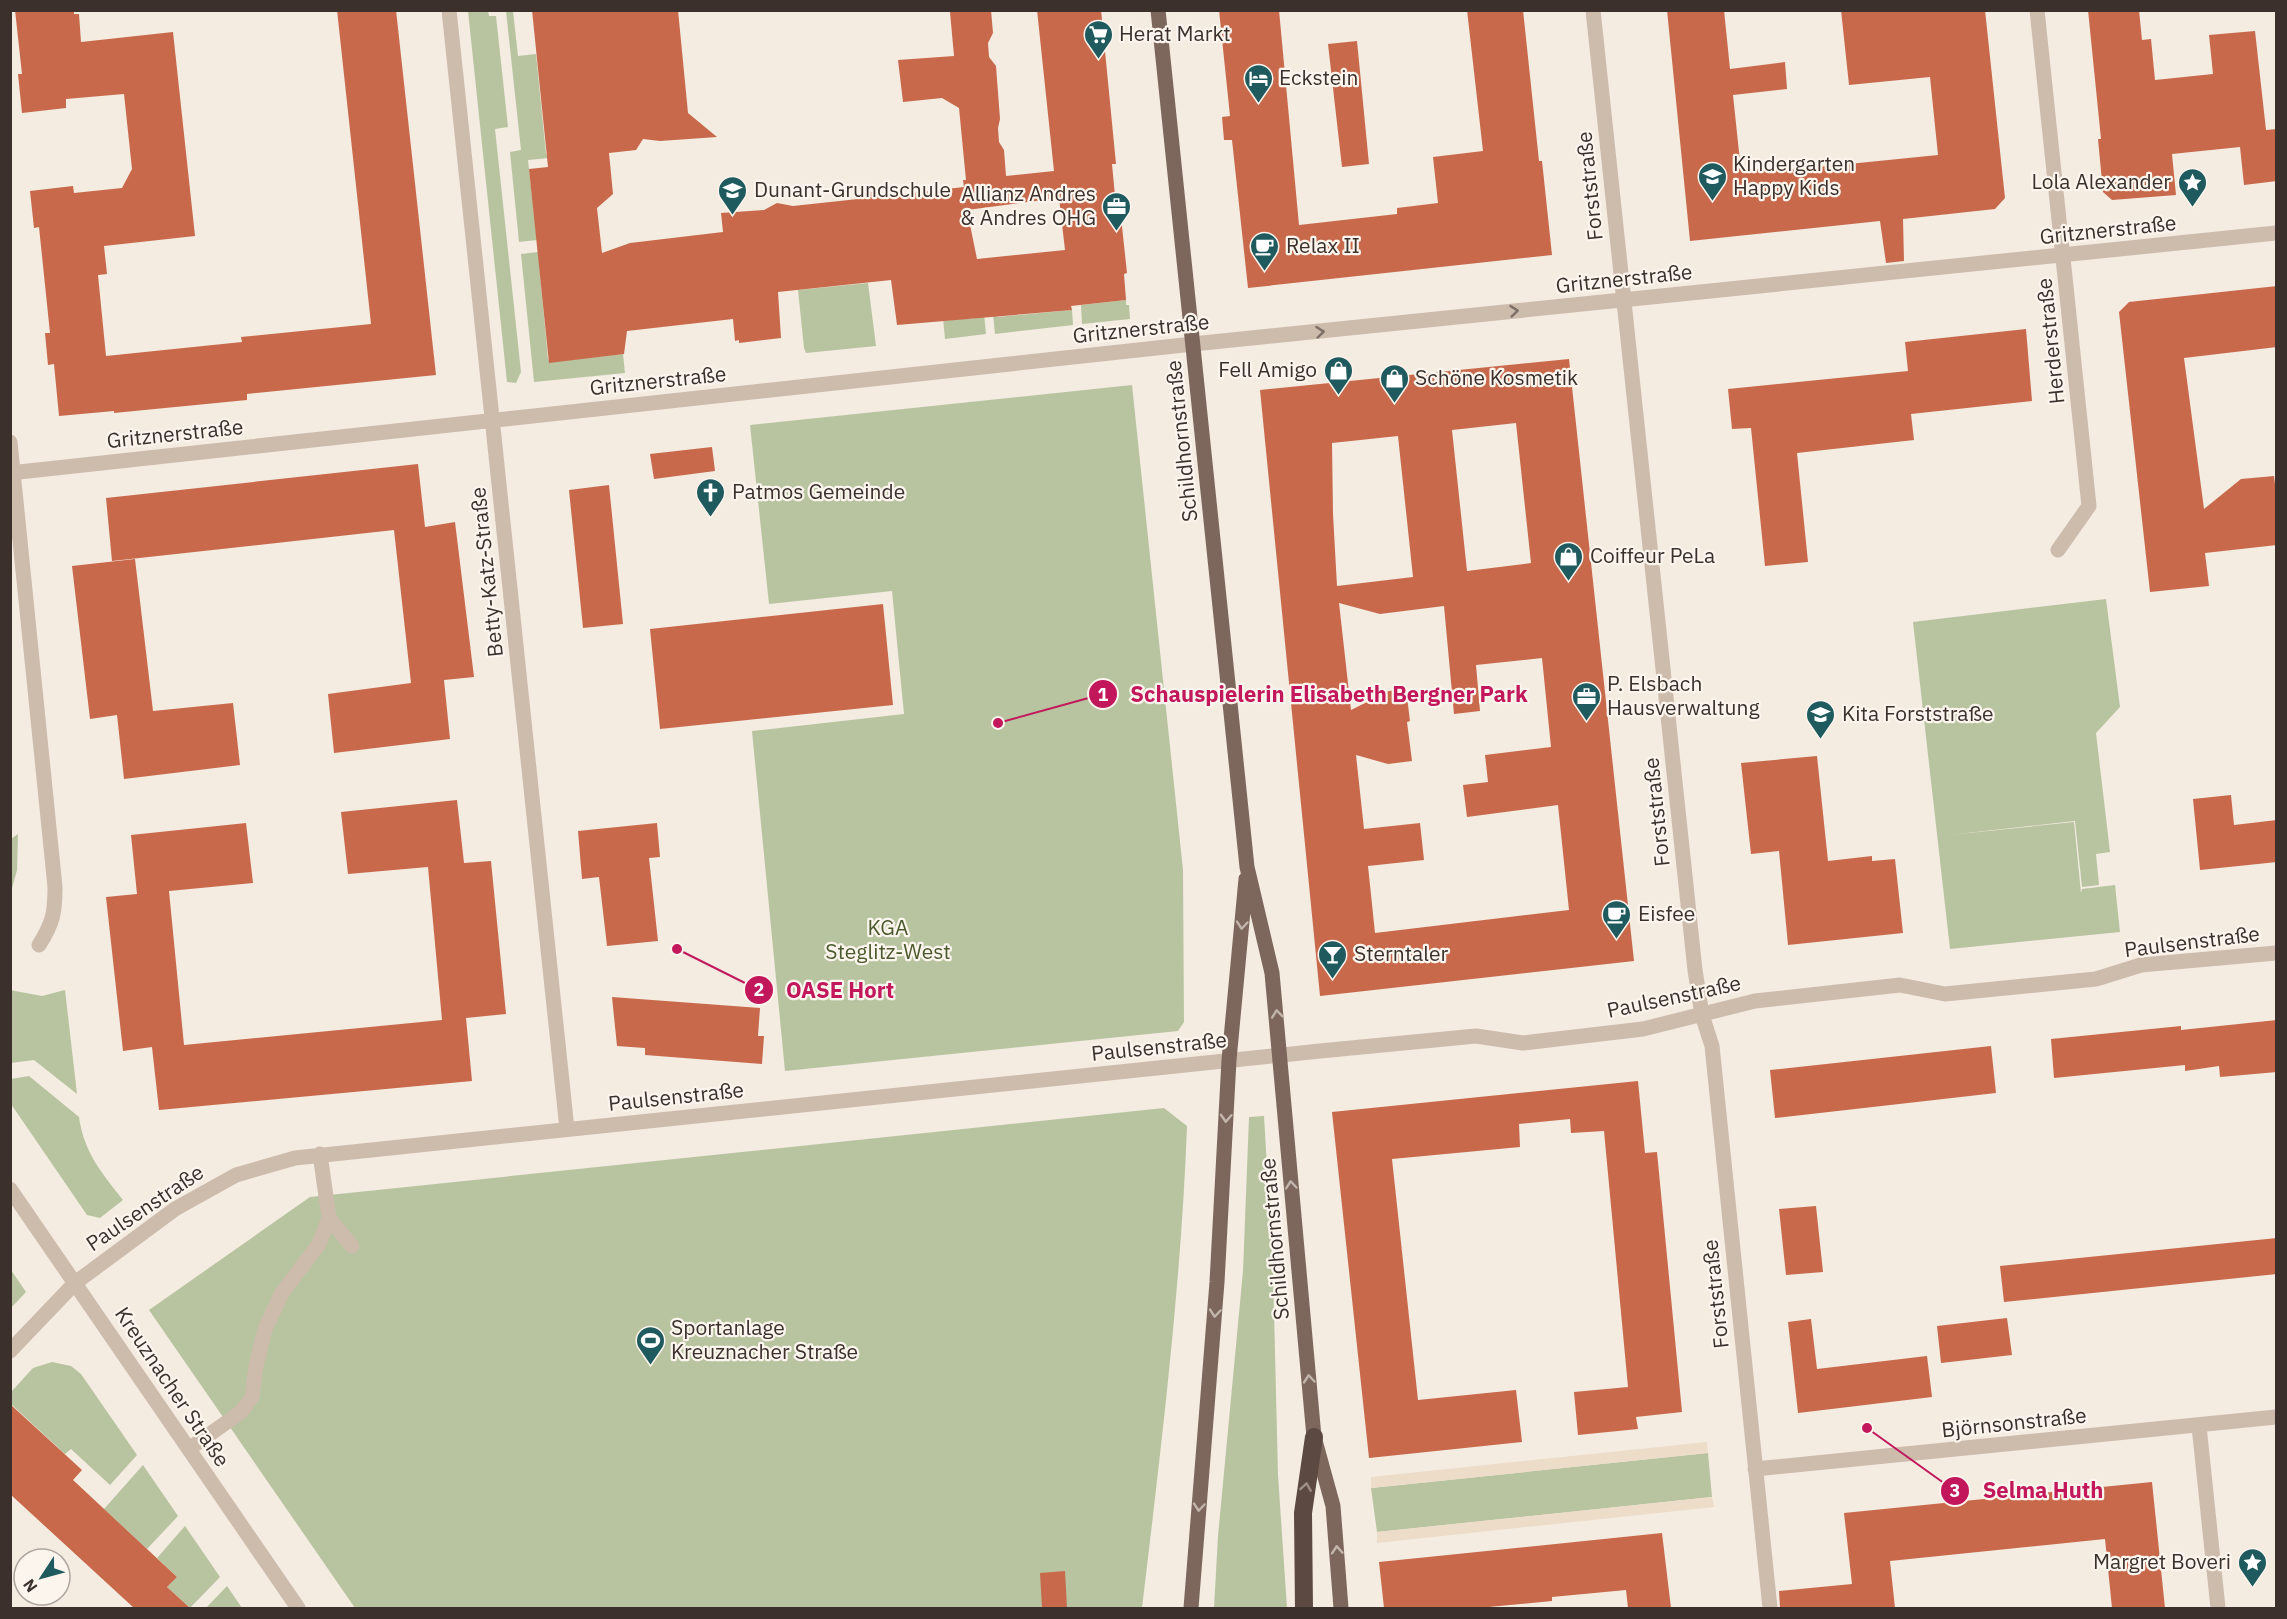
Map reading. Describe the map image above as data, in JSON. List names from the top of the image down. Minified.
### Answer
{"streets":{"main road":["Schildhornstraße"],"street":["Forststraße","Gritznerstraße","Herderstraße","Betty-Katz-Straße","Paulsenstraße","Kreuznacher Straße","Björnsonstraße"]},"crossings":[["Forststraße","Gritznerstraße"],["Forststraße","Paulsenstraße"],["Forststraße","Björnsonstraße"],["Gritznerstraße","Herderstraße"],["Gritznerstraße","Schildhornstraße"],["Gritznerstraße","Betty-Katz-Straße"],["Schildhornstraße","Paulsenstraße"],["Betty-Katz-Straße","Paulsenstraße"],["Paulsenstraße","Kreuznacher Straße"]],"parks":["KGA Steglitz-West"],"places":{"supermarket":["Herat Markt"],"hotel":["Eckstein"],"school or university":["Kindergarten Happy Kids","Dunant-Grundschule","Kita Forststraße"],"place":["Lola Alexander","Margret Boveri"],"office":["Allianz Andres & Andres OHG","P. Elsbach Hausverwaltung"],"cafe":["Relax II","Eisfee"],"shop":["Fell Amigo","Schöne Kosmetik","Coiffeur PeLa"],"church":["Patmos Gemeinde"],"other":["Schauspielerin Elisabeth Bergner Park","OASE Hort","Selma Huth"],"bar":["Sterntaler"],"sports":["Sportanlage Kreuznacher Straße"]},"north":"bottom left"}
